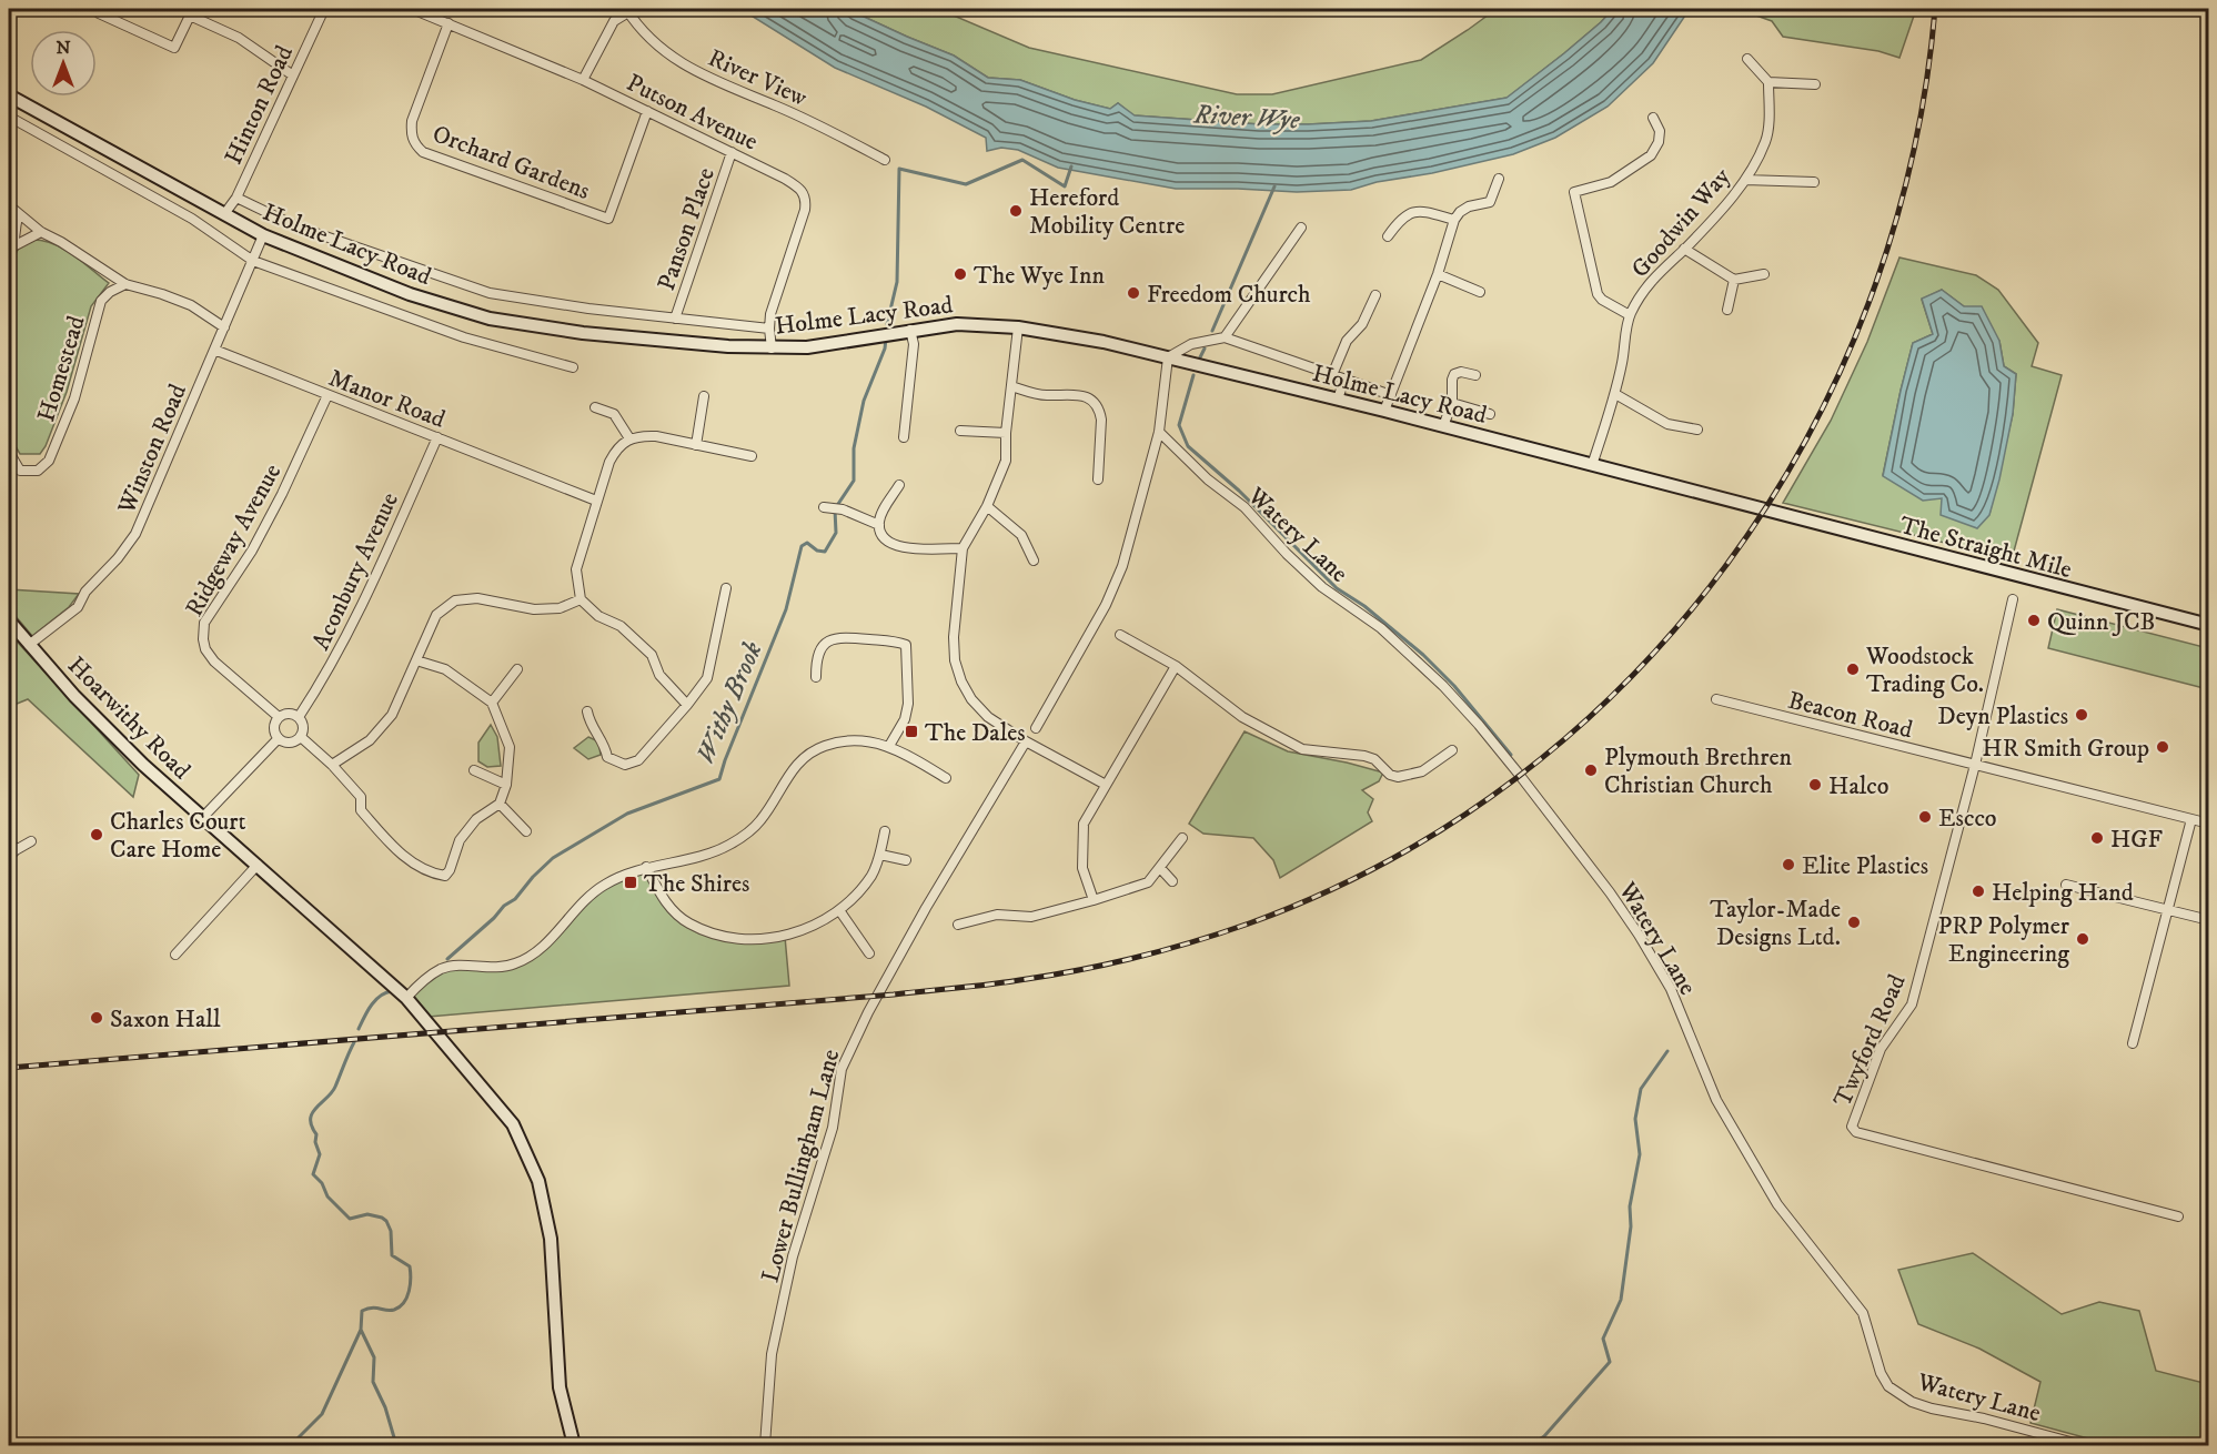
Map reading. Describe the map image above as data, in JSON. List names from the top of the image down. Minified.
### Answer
{"streets":{"street":["River View","Hinton Road","Putson Avenue","Orchard Gardens","Goodwin Way","Panson Place","Holme Lacy Road","Homestead","Manor Road","Winston Road","Watery Lane","Ridgeway Avenue","The Straight Mile","Aconbury Avenue","Beacon Road","Hoarwithy Road","Twyford Road","Lower Bullingham Lane"]},"crossings":[["River View","Putson Avenue"],["Hinton Road","Holme Lacy Road"],["Putson Avenue","Orchard Gardens"],["Putson Avenue","Panson Place"],["Putson Avenue","Holme Lacy Road"],["Goodwin Way","Holme Lacy Road"],["Holme Lacy Road","Winston Road"],["Holme Lacy Road","The Straight Mile"],["Manor Road","Winston Road"],["Manor Road","Ridgeway Avenue"],["Manor Road","Aconbury Avenue"],["Winston Road","Hoarwithy Road"],["Ridgeway Avenue","Aconbury Avenue"],["Beacon Road","Twyford Road"]],"water":["River Wye","Withy Brook"],"places":{"other":["Hereford Mobility Centre","The Wye Inn","Freedom Church","Quinn JCB","Woodstock Trading Co.","Deyn Plastics","HR Smith Group","Plymouth Brethren Christian Church","Halco","Escco","Charles Court Care Home","HGF","Elite Plastics","Helping Hand","Taylor-Made Designs Ltd.","PRP Polymer Engineering","Saxon Hall"],"transit":["The Dales","The Shires"]},"north":"top"}
